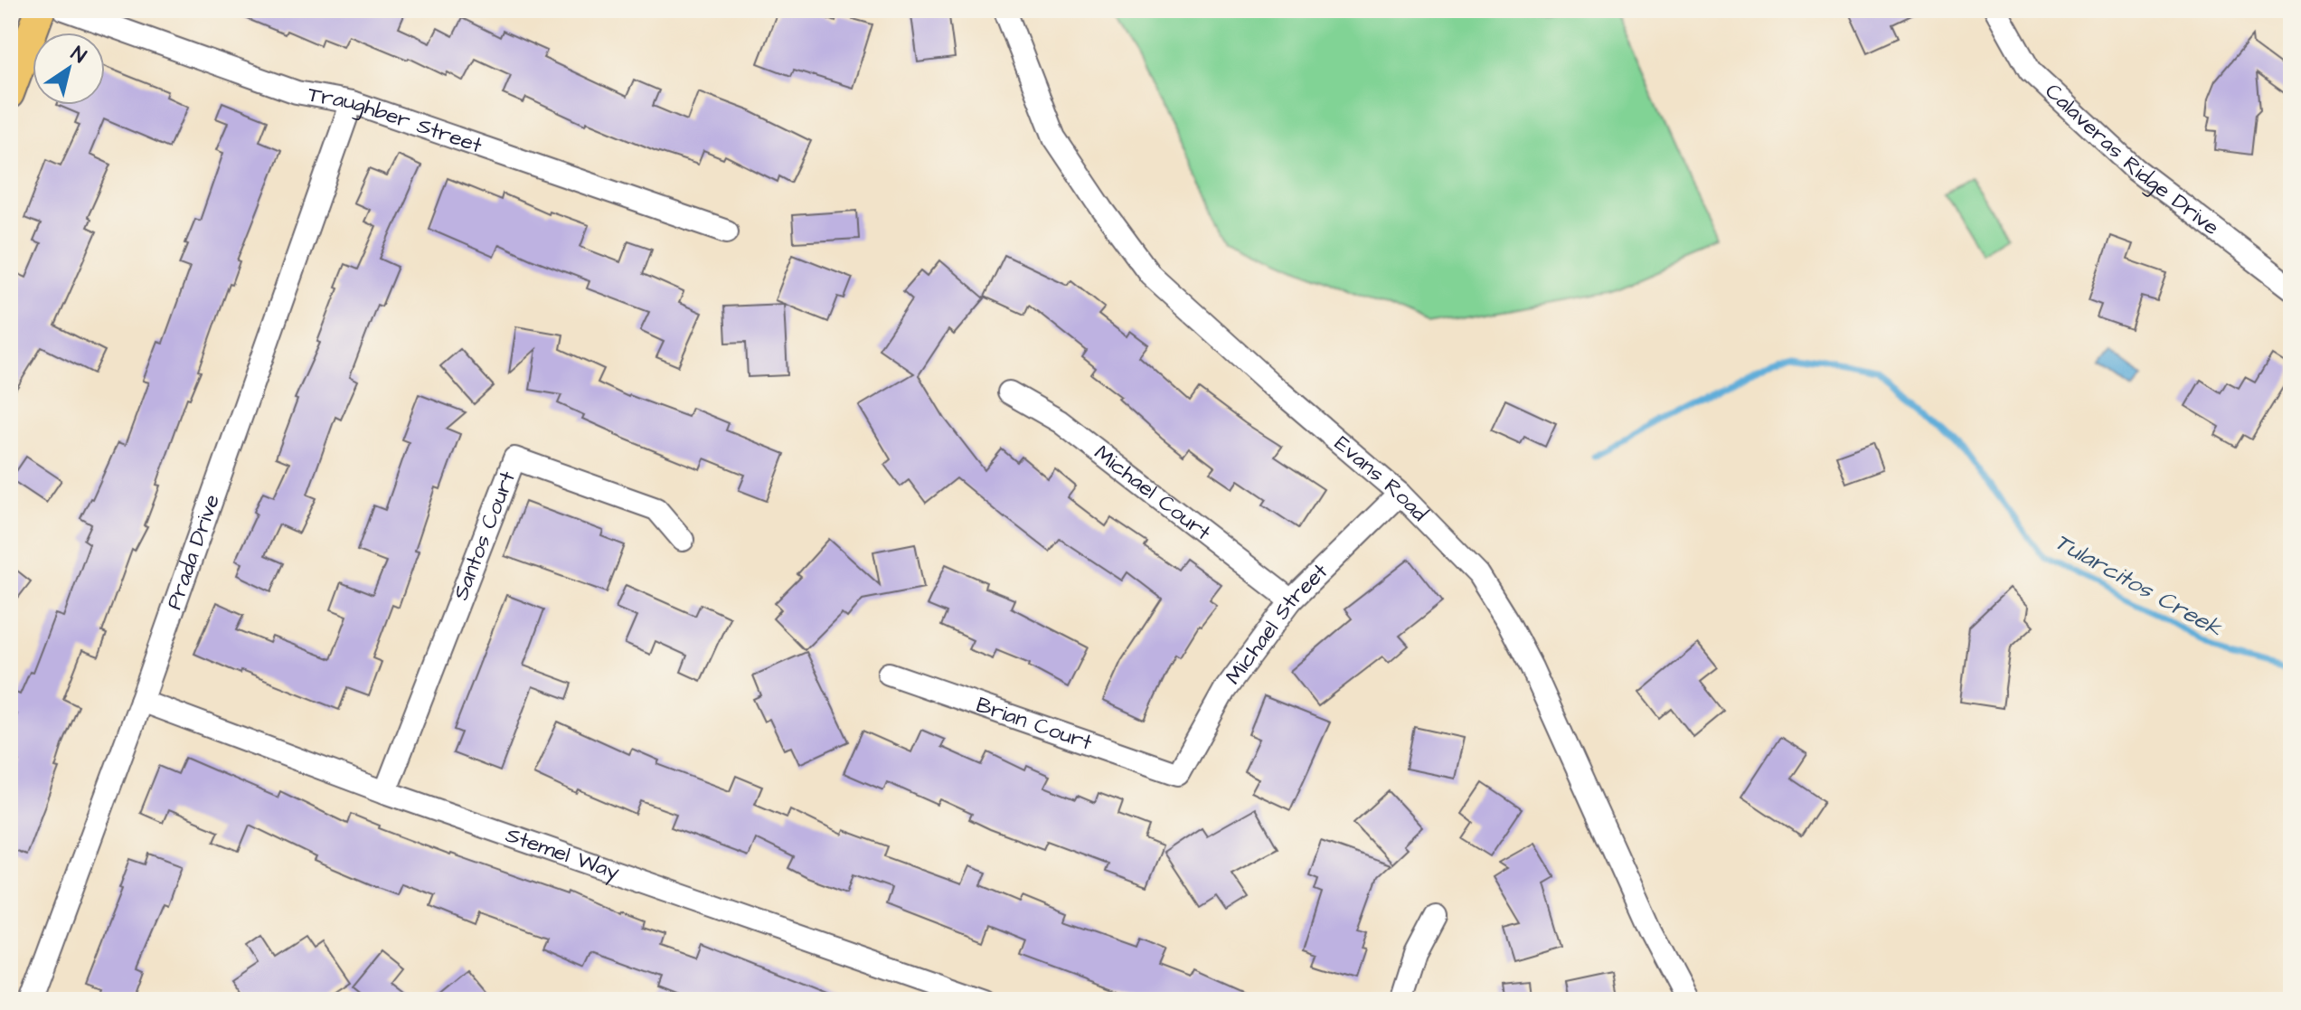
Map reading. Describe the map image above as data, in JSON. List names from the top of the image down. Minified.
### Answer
{"streets":{"street":["Traughber Street","Calaveras Ridge Drive","Evans Road","Michael Court","Santos Court","Prada Drive","Michael Street","Brian Court","Stemel Way"]},"crossings":[["Traughber Street","Prada Drive"],["Evans Road","Michael Street"],["Michael Court","Michael Street"],["Santos Court","Stemel Way"],["Prada Drive","Stemel Way"],["Michael Street","Brian Court"]],"water":["Tularcitos Creek"],"north":"top right"}
